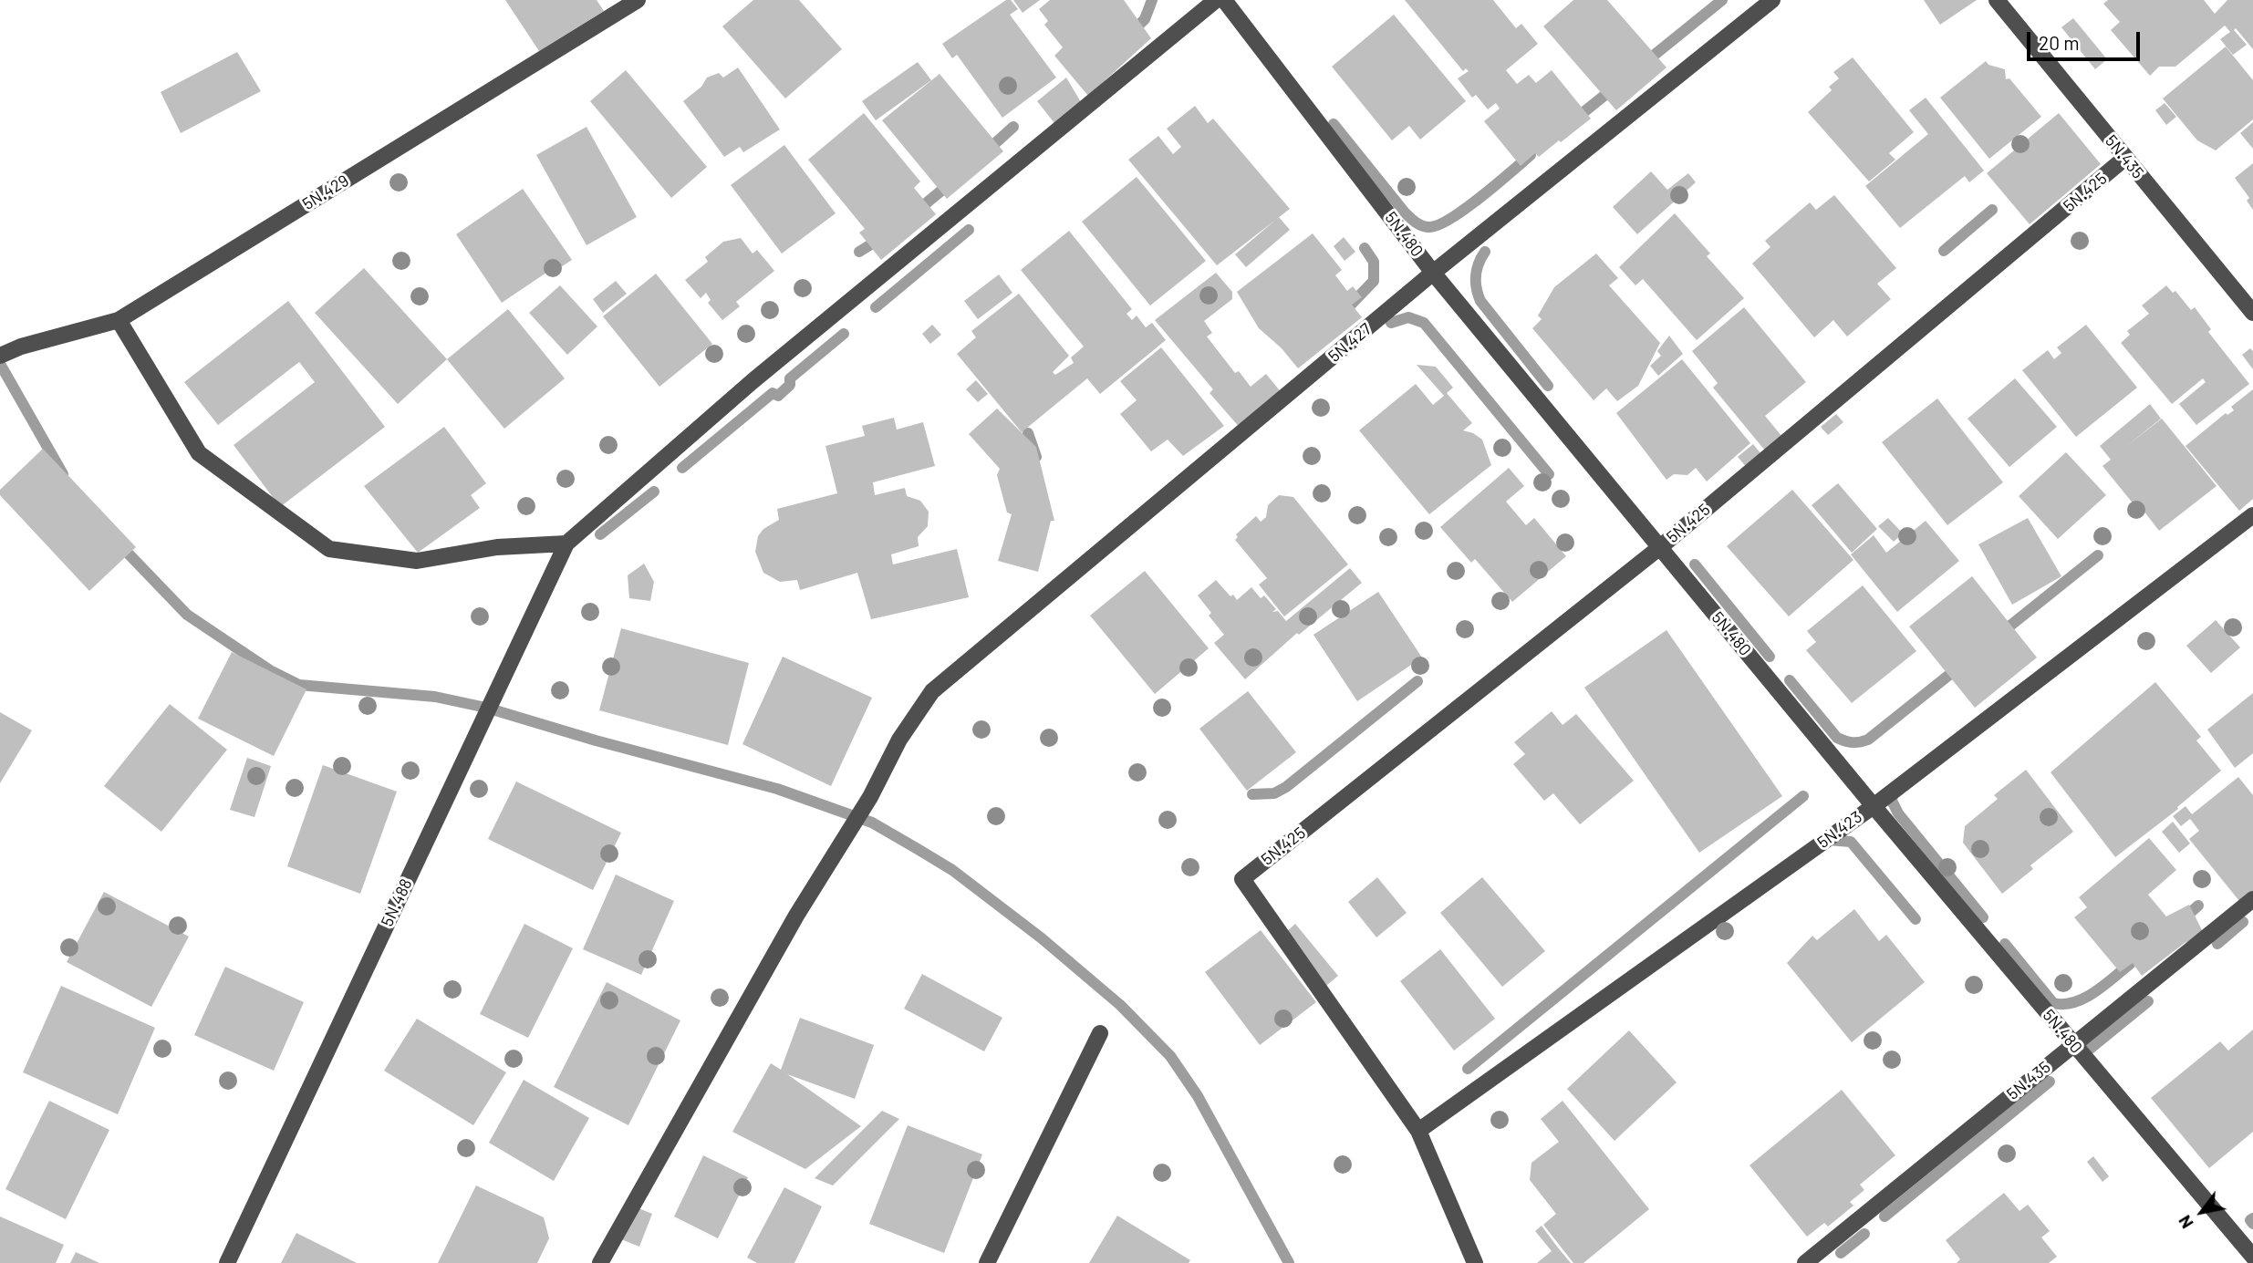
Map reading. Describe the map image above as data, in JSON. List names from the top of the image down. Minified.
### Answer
{"streets":{"street":["5N.435","5N.429","5N.425","5N.480","5N.427","5N.423","5N.488"]},"crossings":[["5N.435","5N.425"],["5N.435","5N.480"],["5N.425","5N.480"],["5N.425","5N.423"],["5N.480","5N.427"],["5N.480","5N.423"]],"scale_bar":"20 m","north":"bottom left"}
